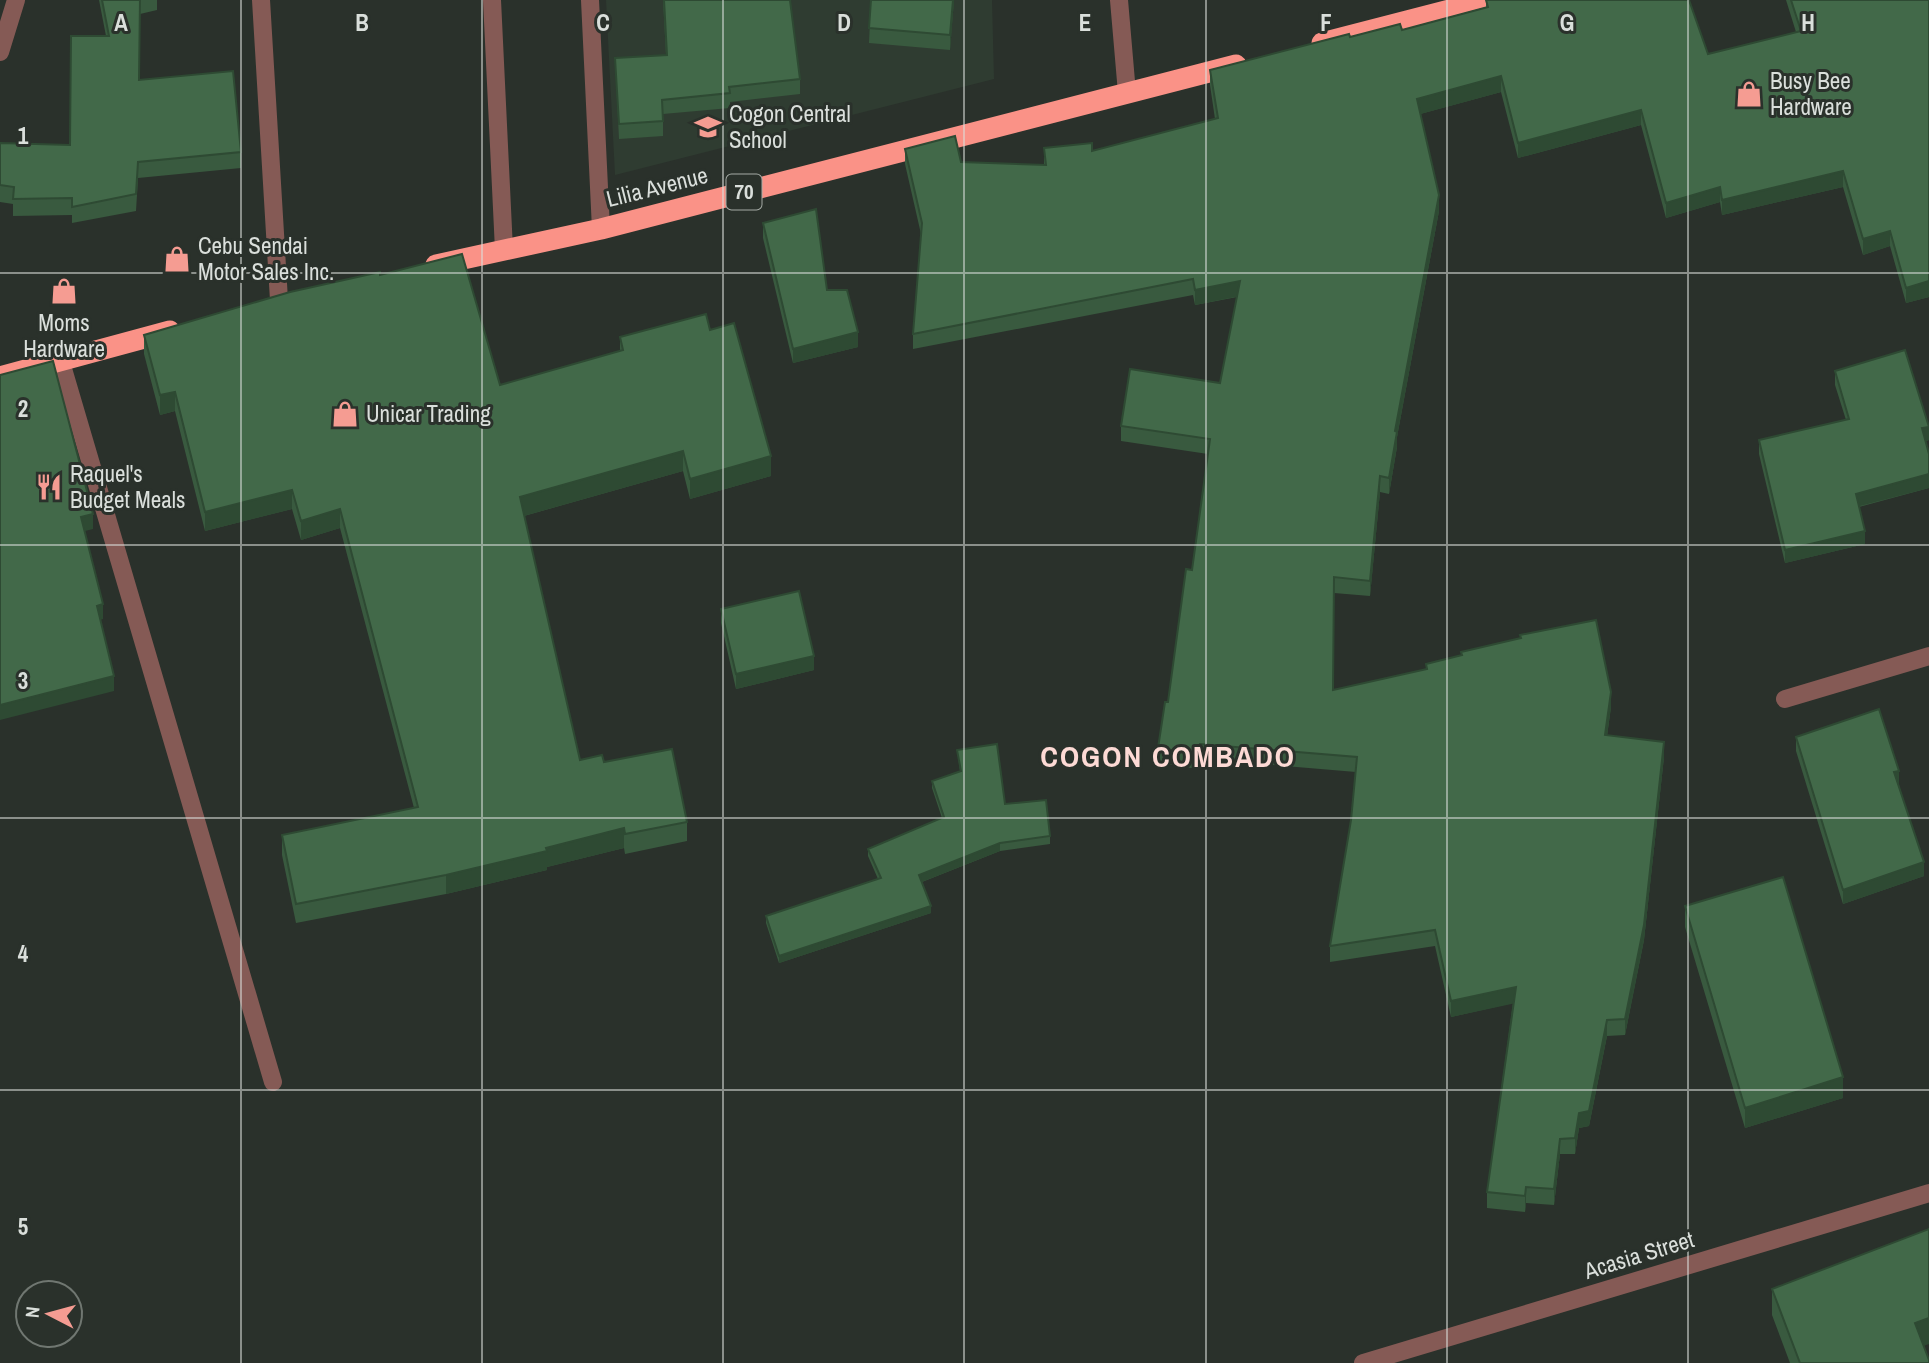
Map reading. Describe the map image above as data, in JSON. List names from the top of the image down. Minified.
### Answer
{"streets":{"highway":["Lilia Avenue","70"],"street":["Acasia Street"]},"districts":["COGON COMBADO"],"places":{"shop":["Busy Bee Hardware","Cebu Sendai Motor Sales Inc.","Moms Hardware","Unicar Trading"],"school or university":["Cogon Central School"],"restaurant":["Raquel's Budget Meals"]},"north":"left","grid":{"columns":["A","B","C","D","E","F","G","H"],"rows":["1","2","3","4","5"]}}
